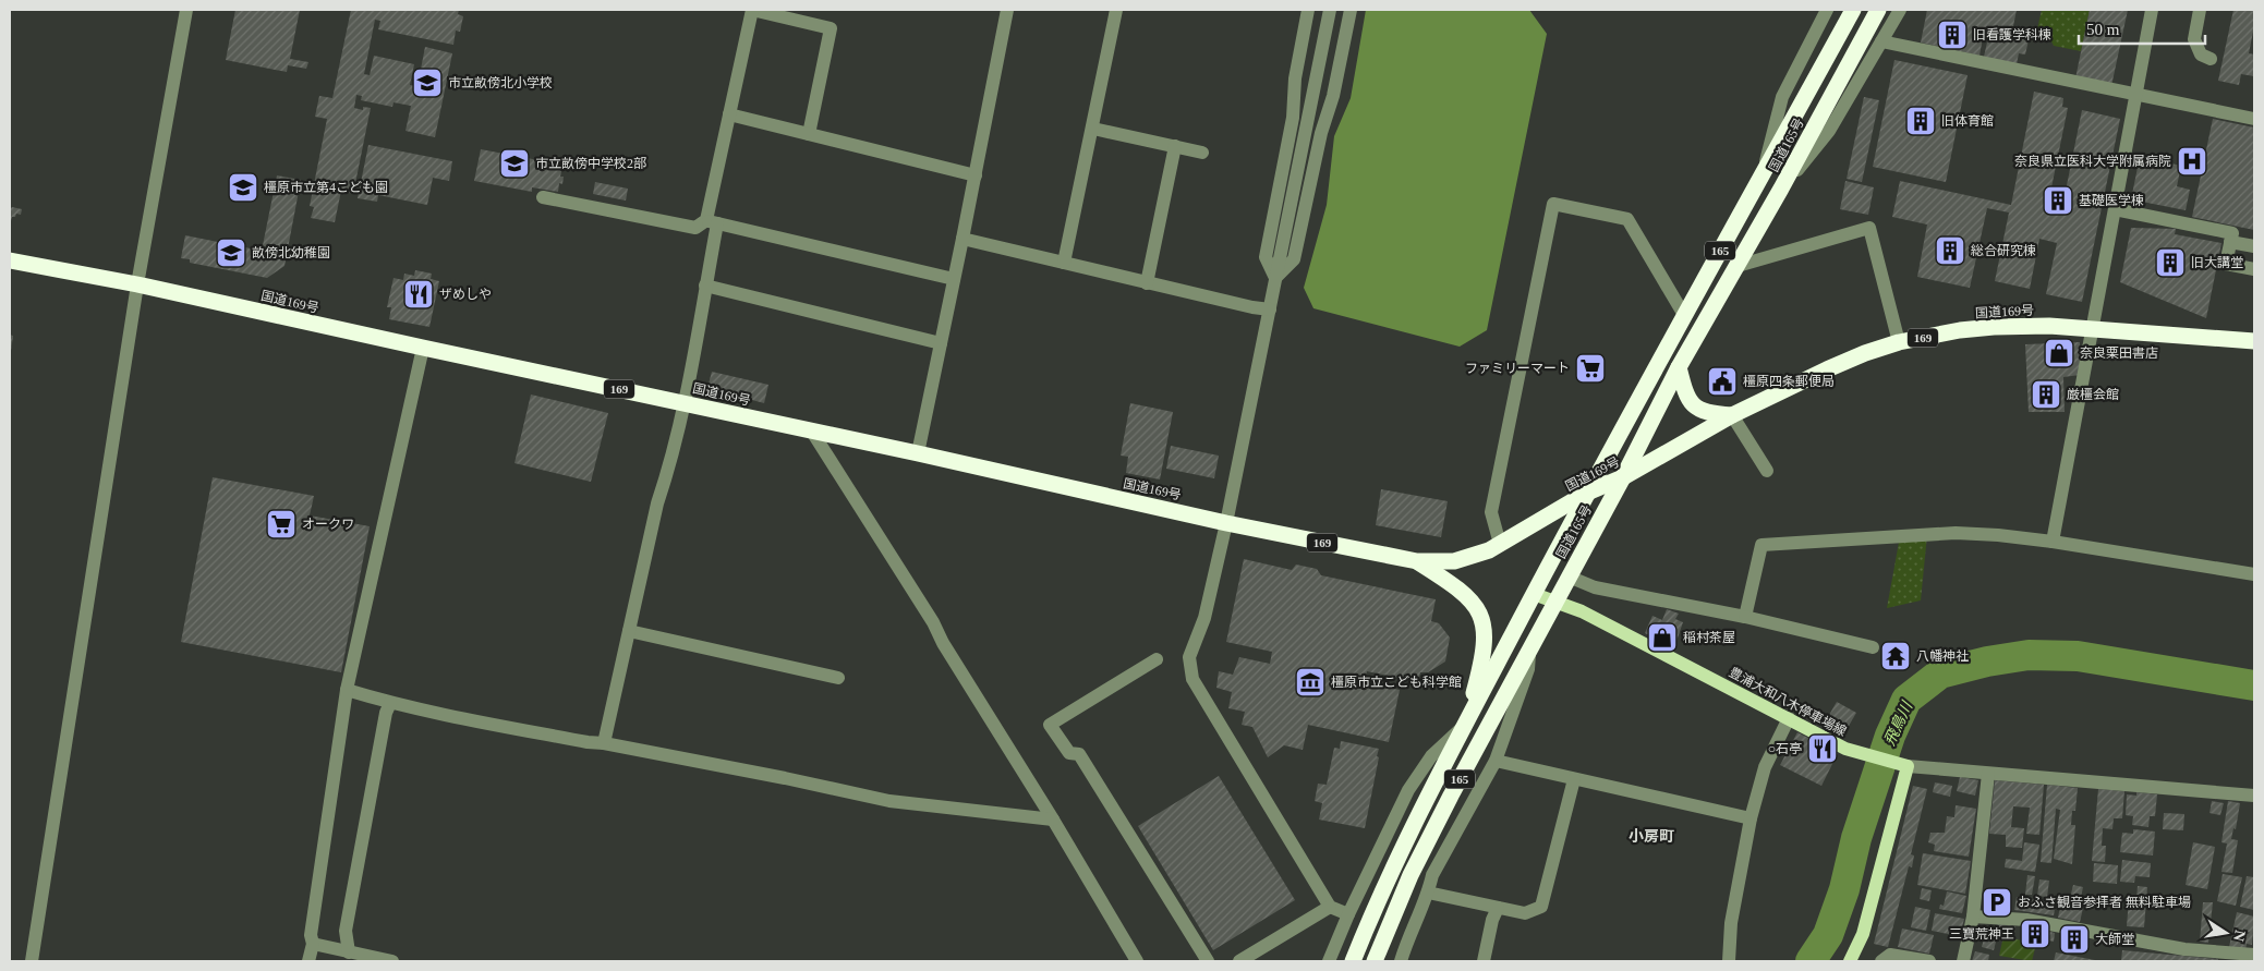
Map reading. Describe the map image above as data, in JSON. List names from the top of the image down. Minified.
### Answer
{"streets":{"highway":["国道165号","165","国道169号","169"],"main road":["豊浦大和八木停車場線"]},"crossings":[["国道165号","国道169号"],["国道165号","豊浦大和八木停車場線"]],"districts":["小房町"],"water":["飛鳥川"],"places":{"building":["旧看護学科棟","旧体育館","基礎医学棟","総合研究棟","旧大講堂","厳橿会館","三寶荒神王","大師堂"],"school or university":["市立畝傍北小学校","市立畝傍中学校2部","橿原市立第4こども園","畝傍北幼稚園"],"hospital":["奈良県立医科大学附属病院"],"restaurant":["ザめしや","○石亭"],"shop":["奈良栗田書店","稲村茶屋"],"supermarket":["ファミリーマート","オークワ"],"public building":["橿原四条郵便局"],"temple":["八幡神社"],"museum":["橿原市立こども科学館"],"parking":["おふさ観音参拝者 無料駐車場"]},"scale_bar":"50 m","north":"right"}
